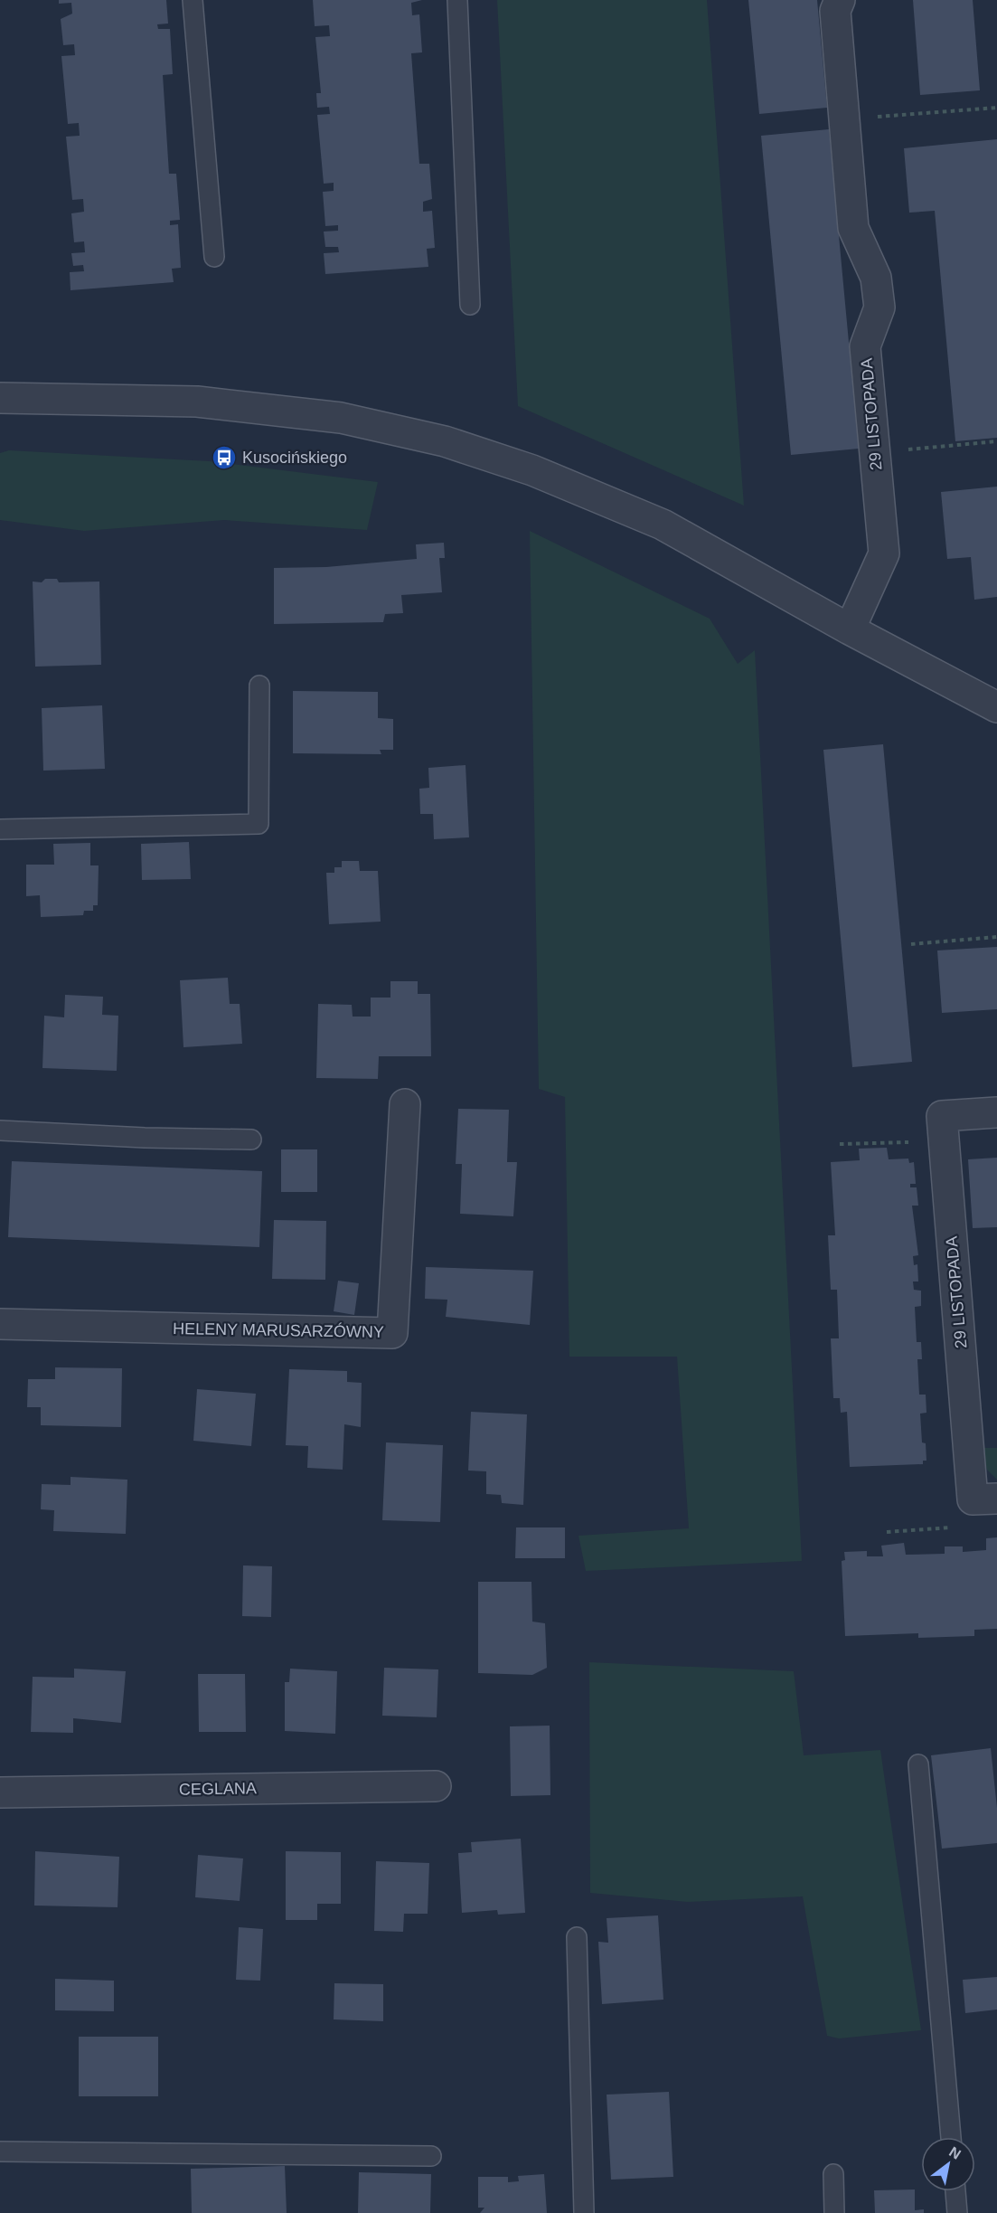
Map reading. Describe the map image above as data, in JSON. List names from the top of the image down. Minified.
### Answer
{"streets":{"street":["29 LISTOPADA","HELENY MARUSARZÓWNY","CEGLANA"]},"places":{"bus stop":["Kusocińskiego"]},"north":"top right"}
